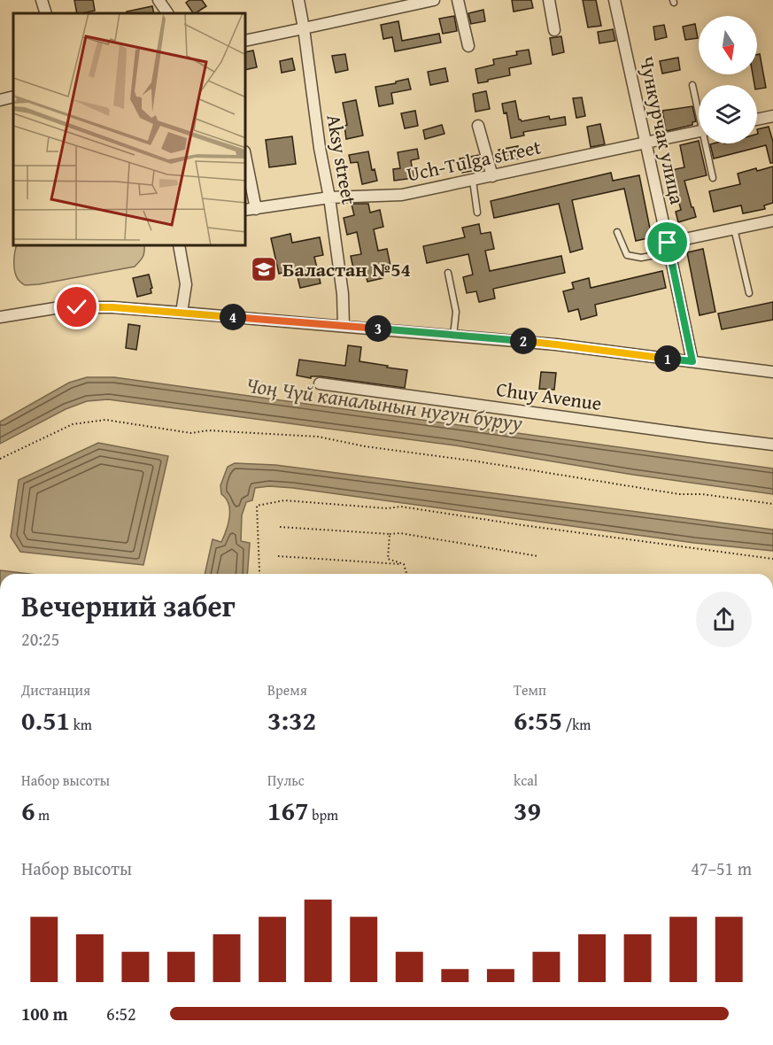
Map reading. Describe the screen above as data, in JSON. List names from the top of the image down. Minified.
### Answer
{"streets":{"street":["Чункурчак улица","Aksy street","Uch-Tulga street","Chuy Avenue"]},"crossings":[["Чункурчак улица","Uch-Tulga street"],["Aksy street","Uch-Tulga street"]],"water":["Чоң Чүй каналынын нугун буруу"],"places":{"school or university":["Баластан №54"]},"north":"bottom","page":{"pins":["4","3","2","1"],"heading":["Вечерний забег","20:25"],"stats":[["Дистанция","0.51 km"],["Время","3:32"],["Темп","6:55 /km"],["Набор высоты","6 m"],["Пульс","167 bpm"],["kcal","39"]],"chart":["Набор высоты","47–51 m"],"list":[{"name":"100 m","note":"6:52"}]}}
